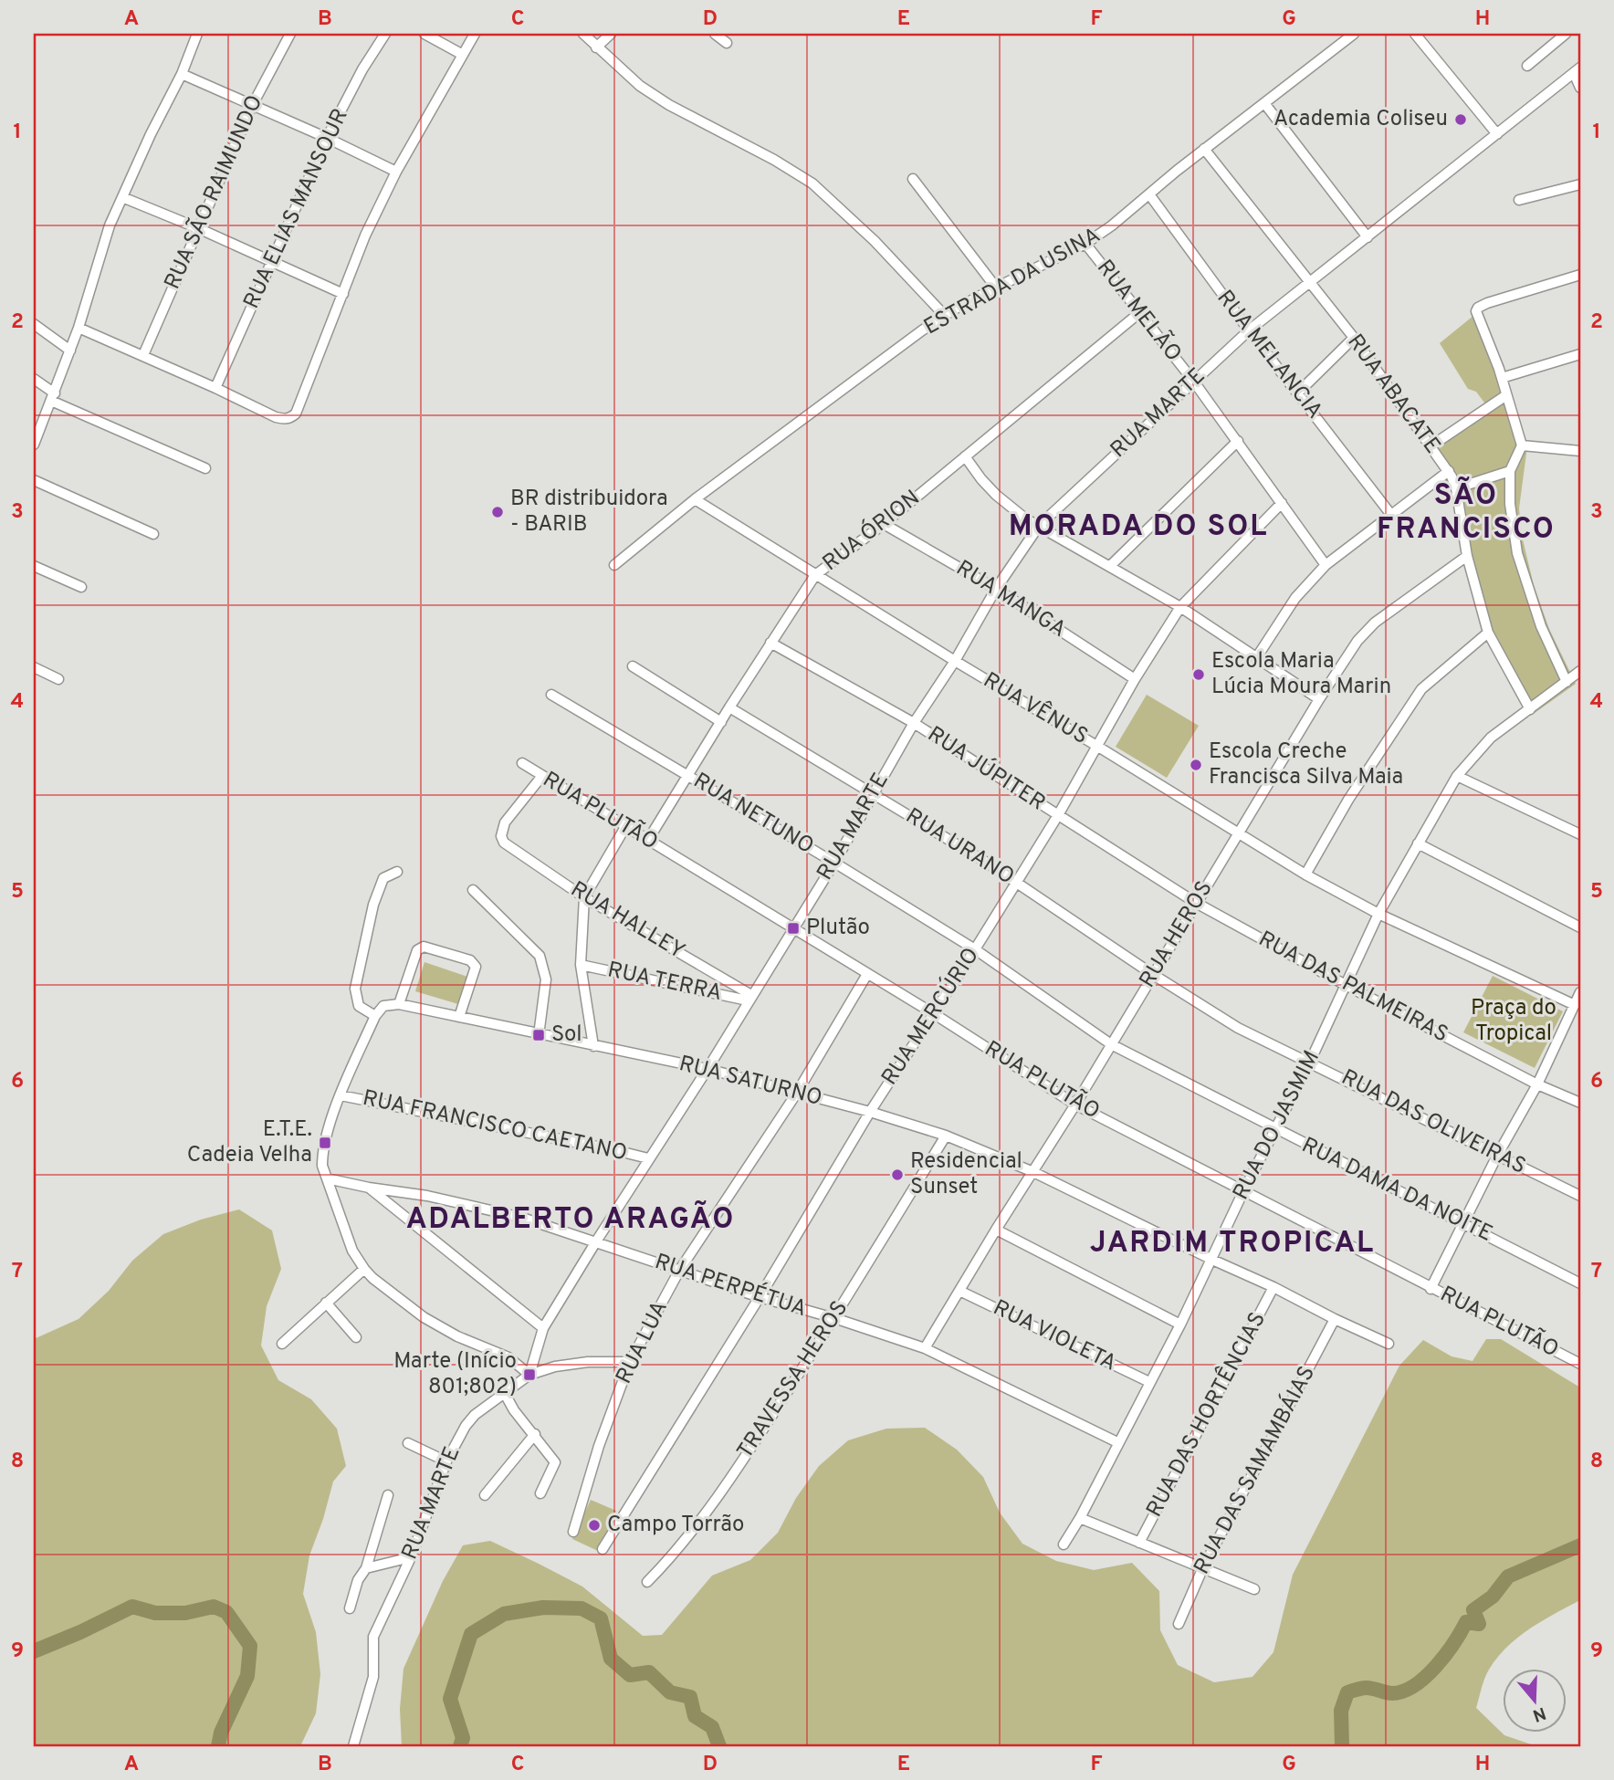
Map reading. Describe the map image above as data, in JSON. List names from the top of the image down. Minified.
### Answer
{"streets":{"street":["RUA SÃO RAIMUNDO","RUA ELIAS MANSOUR","ESTRADA DA USINA","RUA MELÃO","RUA MELANCIA","RUA ABACATE","RUA MARTE","RUA ÓRION","RUA MANGA","RUA VÊNUS","RUA JÚPITER","RUA PLUTÃO","RUA NETUNO","RUA URANO","RUA HALLEY","RUA HEROS","RUA TERRA","RUA DAS PALMEIRAS","RUA MERCÚRIO","RUA SATURNO","RUA DAS OLIVEIRAS","RUA DO JASMIM","RUA FRANCISCO CAETANO","RUA DAMA DA NOITE","RUA PERPÉTUA","RUA VIOLETA","RUA LUA","TRAVESSA HEROS","RUA DAS HORTÊNCIAS","RUA DAS SAMAMBÁIAS"]},"crossings":[["ESTRADA DA USINA","RUA MELÃO"],["ESTRADA DA USINA","RUA MELANCIA"],["ESTRADA DA USINA","RUA ABACATE"],["ESTRADA DA USINA","RUA VÊNUS"],["RUA MELÃO","RUA MARTE"],["RUA MELÃO","RUA ÓRION"],["RUA MELÃO","RUA MERCÚRIO"],["RUA MELANCIA","RUA MARTE"],["RUA ABACATE","RUA MARTE"],["RUA ABACATE","RUA HEROS"],["RUA ABACATE","RUA DO JASMIM"],["RUA MARTE","RUA MANGA"],["RUA MARTE","RUA VÊNUS"],["RUA MARTE","RUA JÚPITER"],["RUA MARTE","RUA PLUTÃO"],["RUA MARTE","RUA NETUNO"],["RUA MARTE","RUA URANO"],["RUA MARTE","RUA HALLEY"],["RUA MARTE","RUA TERRA"],["RUA MARTE","RUA SATURNO"],["RUA MARTE","RUA FRANCISCO CAETANO"],["RUA MARTE","RUA PERPÉTUA"],["RUA ÓRION","RUA MANGA"],["RUA ÓRION","RUA VÊNUS"],["RUA ÓRION","RUA JÚPITER"],["RUA ÓRION","RUA PLUTÃO"],["RUA ÓRION","RUA NETUNO"],["RUA ÓRION","RUA URANO"],["RUA MANGA","RUA MERCÚRIO"],["RUA VÊNUS","RUA HEROS"],["RUA VÊNUS","RUA MERCÚRIO"],["RUA VÊNUS","RUA DO JASMIM"],["RUA JÚPITER","RUA HEROS"],["RUA JÚPITER","RUA DAS PALMEIRAS"],["RUA JÚPITER","RUA MERCÚRIO"],["RUA PLUTÃO","RUA HALLEY"],["RUA PLUTÃO","RUA HEROS"],["RUA PLUTÃO","RUA MERCÚRIO"],["RUA PLUTÃO","RUA DO JASMIM"],["RUA PLUTÃO","RUA LUA"],["RUA NETUNO","RUA HEROS"],["RUA NETUNO","RUA MERCÚRIO"],["RUA NETUNO","RUA DAMA DA NOITE"],["RUA URANO","RUA HEROS"],["RUA URANO","RUA MERCÚRIO"],["RUA URANO","RUA DAS OLIVEIRAS"],["RUA HALLEY","RUA TERRA"],["RUA HEROS","RUA DAS PALMEIRAS"],["RUA HEROS","RUA SATURNO"],["RUA HEROS","RUA DAS OLIVEIRAS"],["RUA HEROS","RUA DAMA DA NOITE"],["RUA HEROS","RUA PERPÉTUA"],["RUA HEROS","RUA VIOLETA"],["RUA DAS PALMEIRAS","RUA DO JASMIM"],["RUA MERCÚRIO","RUA SATURNO"],["RUA MERCÚRIO","RUA PERPÉTUA"],["RUA SATURNO","RUA DO JASMIM"],["RUA SATURNO","RUA LUA"],["RUA SATURNO","TRAVESSA HEROS"],["RUA SATURNO","RUA DAS HORTÊNCIAS"],["RUA SATURNO","RUA DAS SAMAMBÁIAS"],["RUA DAS OLIVEIRAS","RUA DO JASMIM"],["RUA DO JASMIM","RUA DAMA DA NOITE"],["RUA DO JASMIM","RUA PERPÉTUA"],["RUA DO JASMIM","RUA VIOLETA"],["RUA PERPÉTUA","RUA LUA"],["RUA PERPÉTUA","TRAVESSA HEROS"]],"districts":["SÃO FRANCISCO","MORADA DO SOL","ADALBERTO ARAGÃO","JARDIM TROPICAL"],"parks":["Praça do Tropical"],"places":{"other":["Academia Coliseu","BR distribuidora - BARIB","Escola Maria Lúcia Moura Marin","Escola Creche Francisca Silva Maia","Residencial Sunset","Campo Torrão"],"transit":["Plutão","Sol","E.T.E. Cadeia Velha","Marte (Início 801;802)"]},"north":"bottom","grid":{"columns":["A","B","C","D","E","F","G","H"],"rows":["1","2","3","4","5","6","7","8","9"]}}
